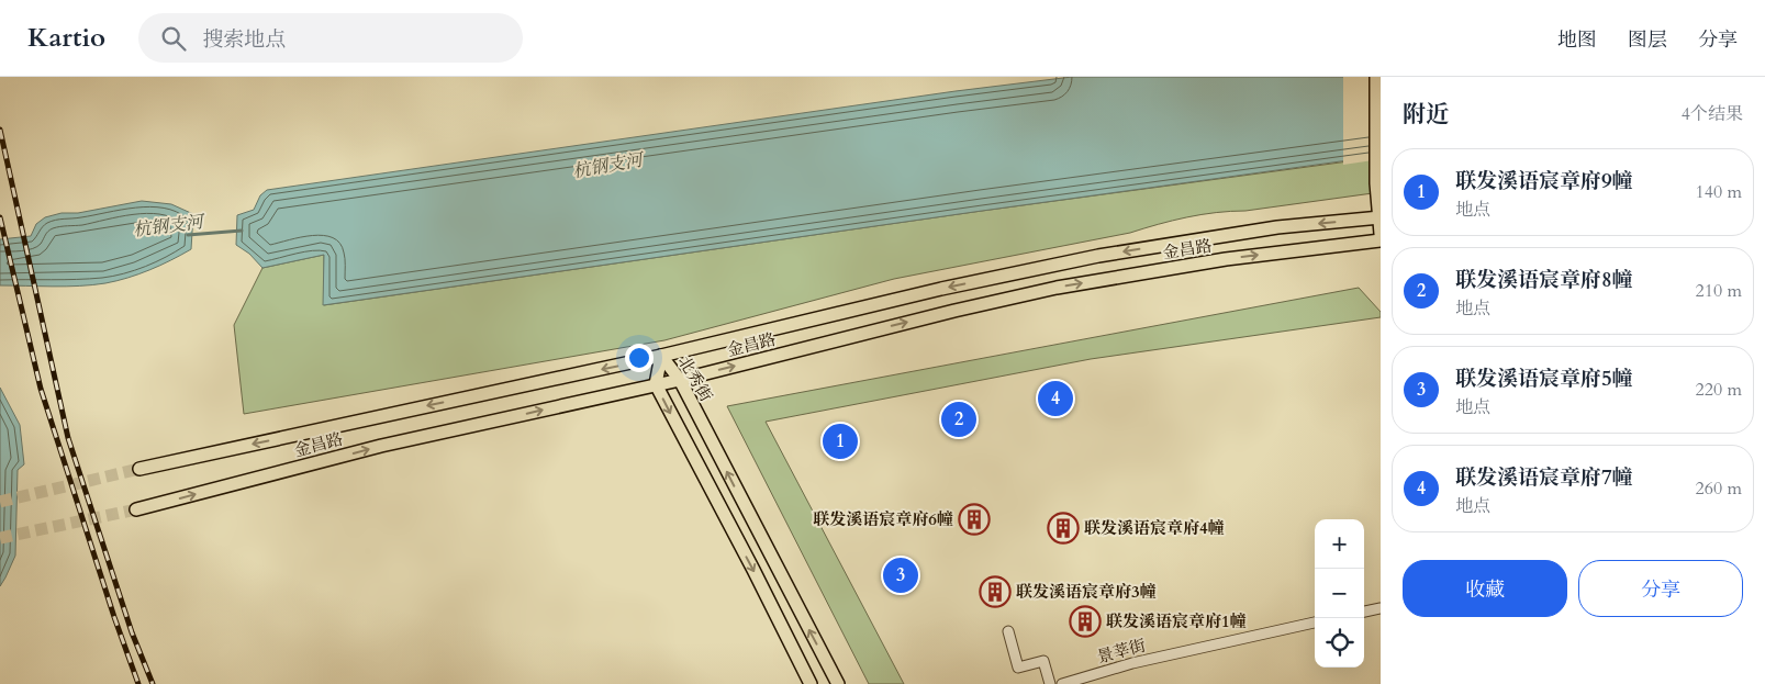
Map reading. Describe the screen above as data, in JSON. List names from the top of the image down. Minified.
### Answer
{"streets":{"main road":["金昌路","北秀街"],"street":["景莘街"]},"crossings":[["金昌路","北秀街"]],"water":["杭钢支河"],"places":{"building":["联发溪语宸章府6幢","联发溪语宸章府4幢","联发溪语宸章府3幢","联发溪语宸章府1幢"]},"page":{"header":"Kartio","search":"搜索地点","nav":["地图","图层","分享"],"heading":["附近","4个结果"],"list":[{"mark":"1","name":"联发溪语宸章府9幢","note":"地点","value":"140 m"},{"mark":"2","name":"联发溪语宸章府8幢","note":"地点","value":"210 m"},{"mark":"3","name":"联发溪语宸章府5幢","note":"地点","value":"220 m"},{"mark":"4","name":"联发溪语宸章府7幢","note":"地点","value":"260 m"}],"pins":["4","2","1","3"],"map_buttons":["+","−"],"buttons":["收藏","分享"]}}
